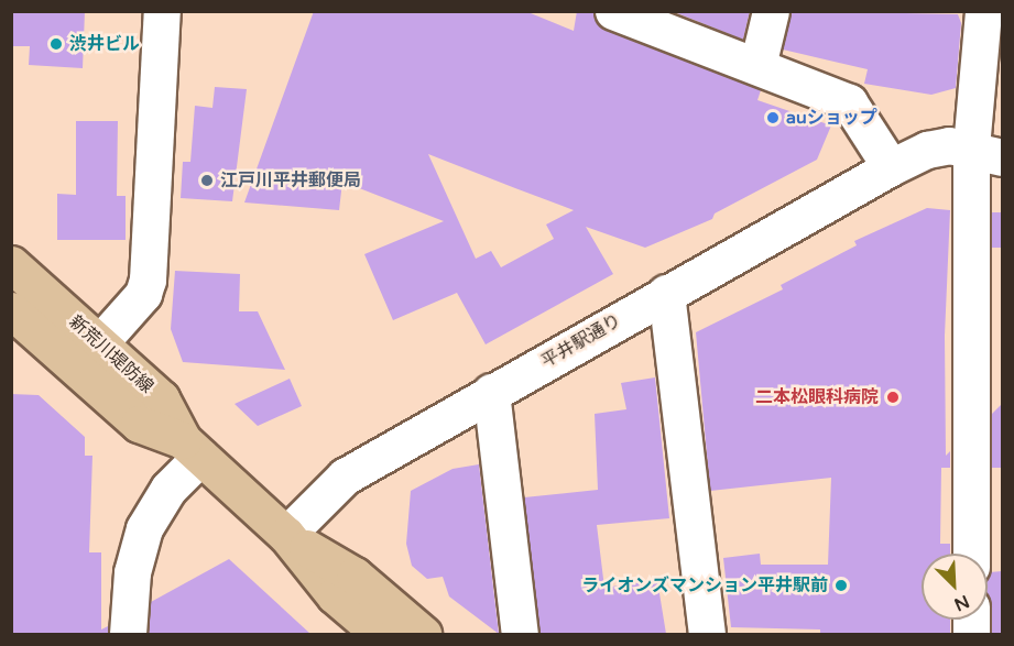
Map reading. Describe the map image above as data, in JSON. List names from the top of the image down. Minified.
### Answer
{"streets":{"main road":["新荒川堤防線"],"street":["平井駅通り"]},"places":["渋井ビル","auショップ","江戸川平井郵便局","二本松眼科病院","ライオンズマンション平井駅前"],"north":"bottom right"}
